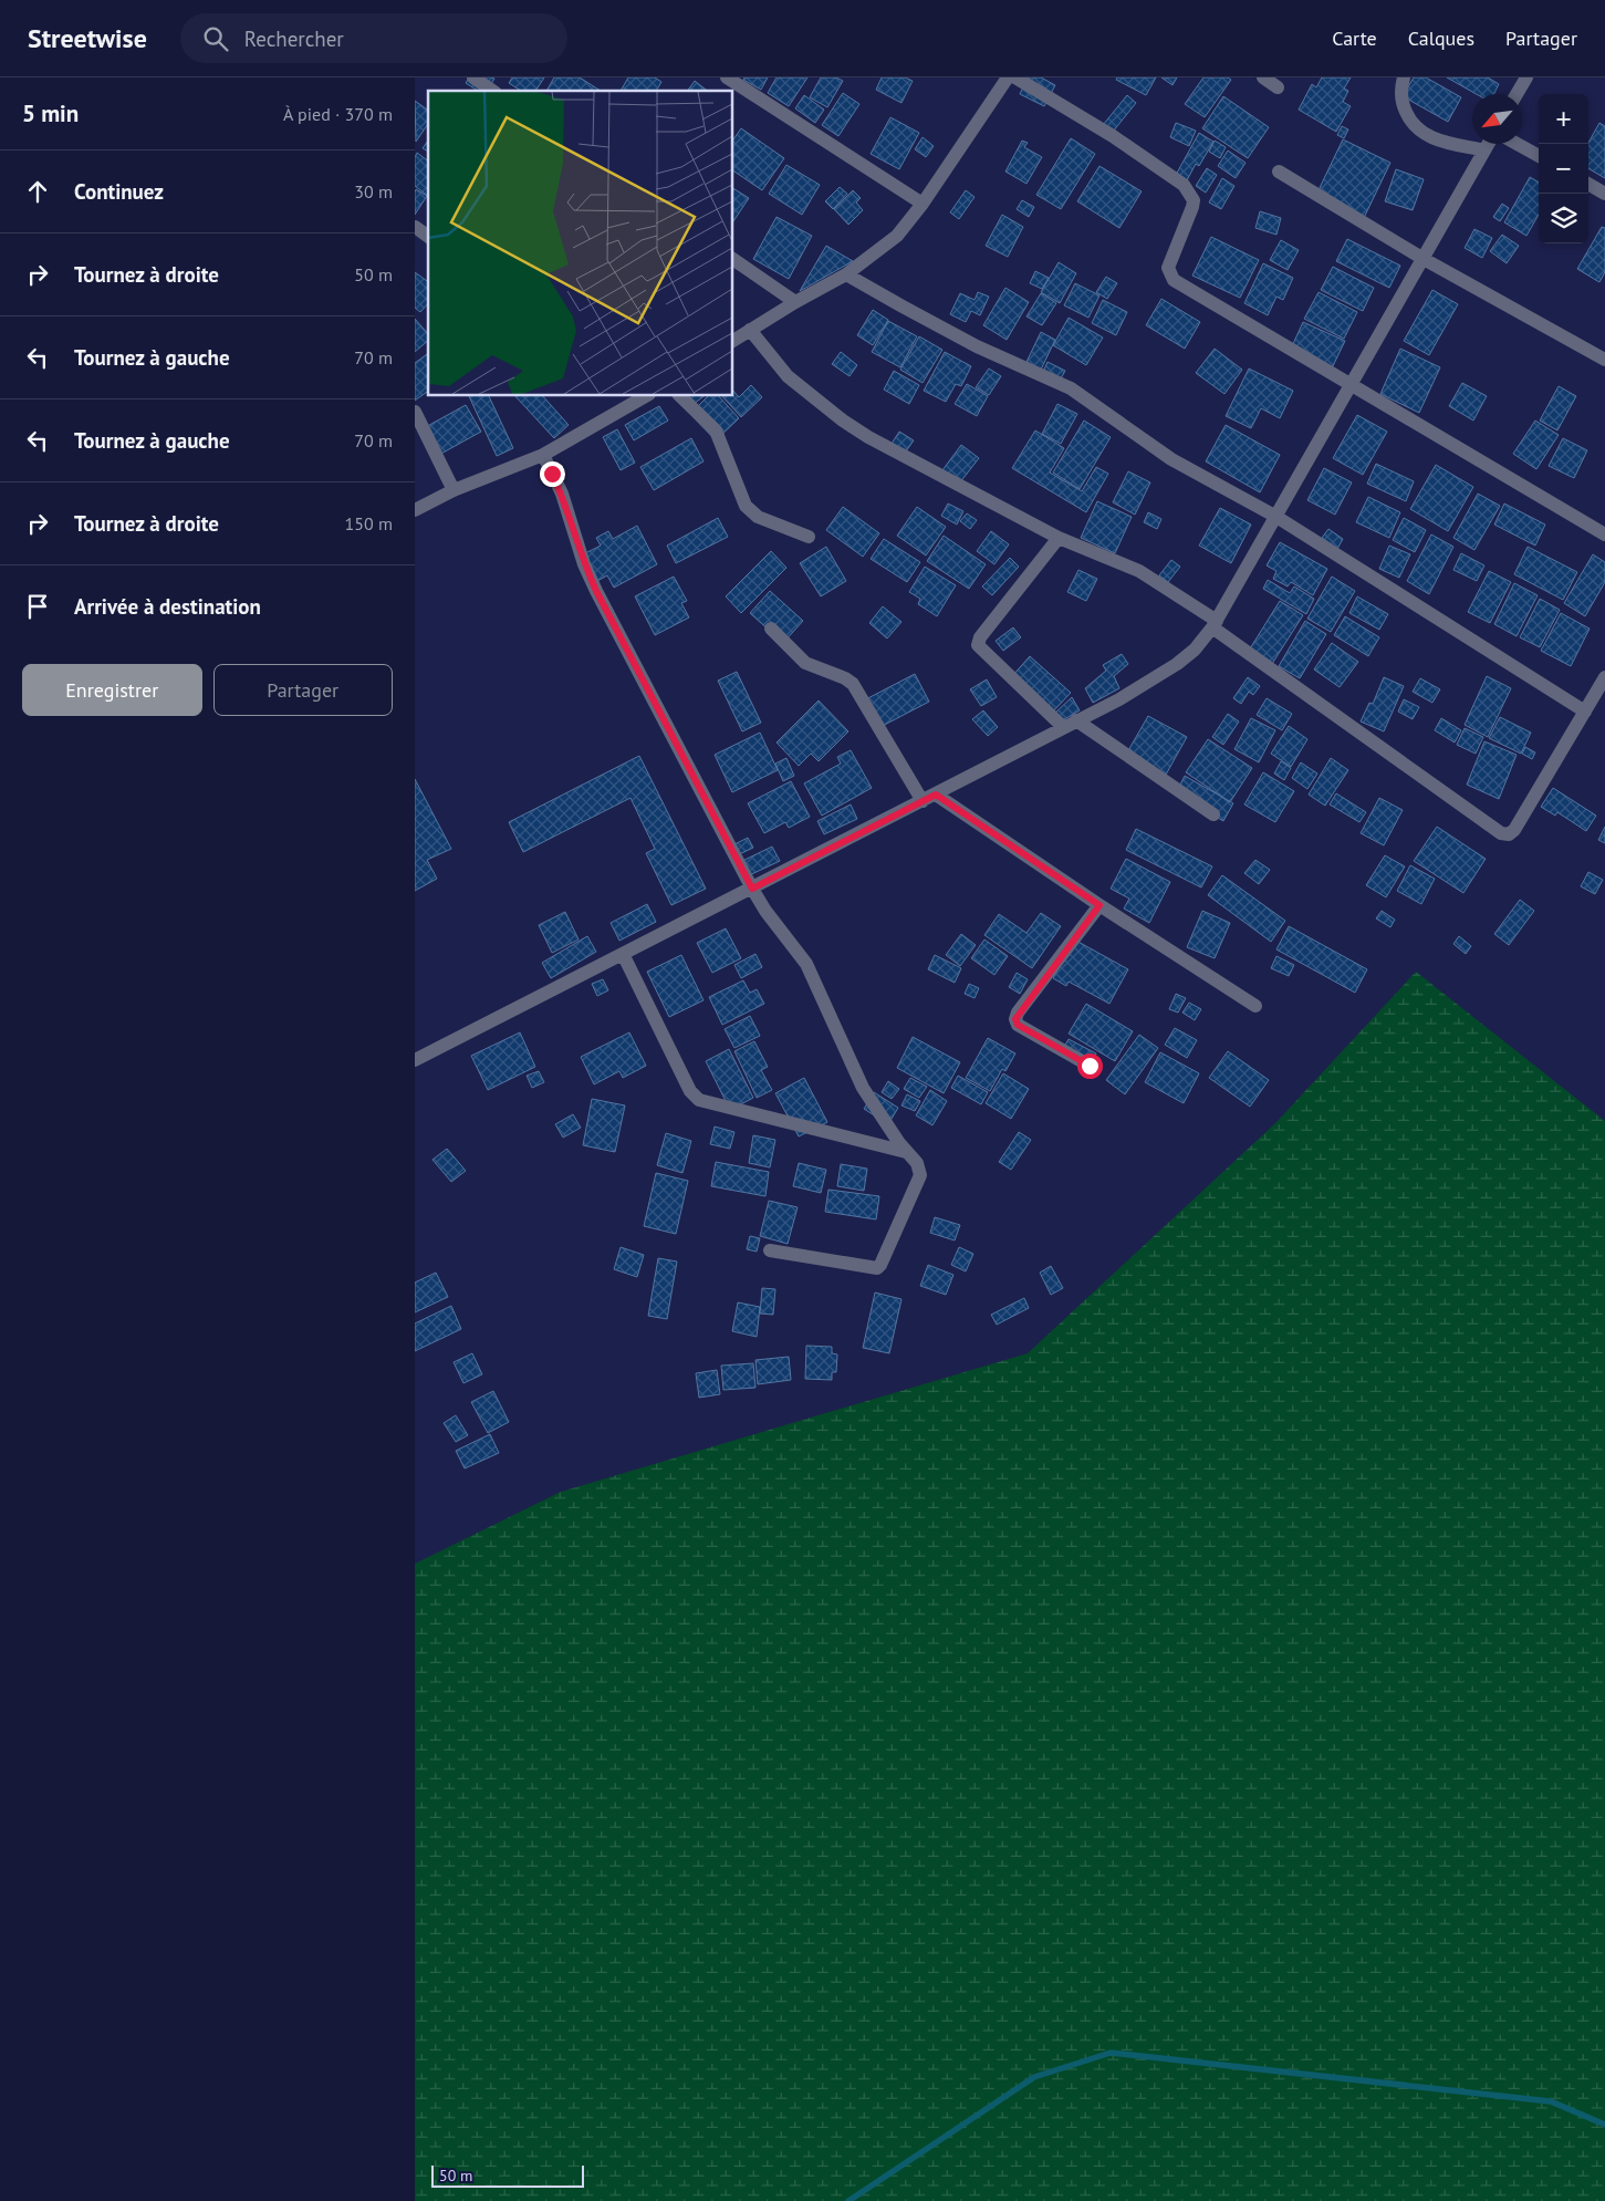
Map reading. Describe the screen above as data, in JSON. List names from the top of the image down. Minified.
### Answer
{"scale_bar":"50 m","north":"bottom left","page":{"header":"Streetwise","search":"Rechercher","nav":["Carte","Calques","Partager"],"heading":["5 min","À pied · 370 m"],"map_buttons":["+","−"],"list":[["Continuez","30 m"],["Tournez à droite","50 m"],["Tournez à gauche","70 m"],["Tournez à gauche","70 m"],["Tournez à droite","150 m"],"Arrivée à destination"],"buttons":["Enregistrer","Partager"],"scale":"50 m"}}
